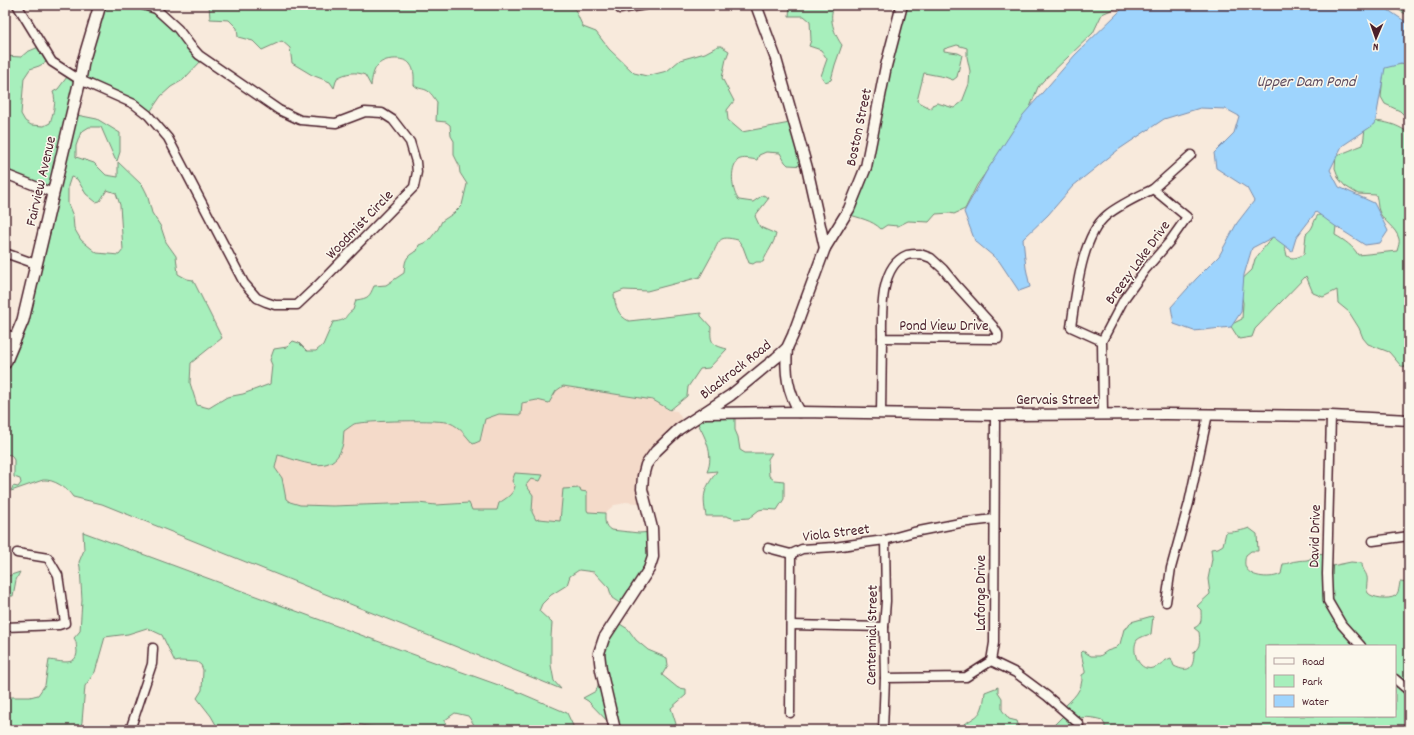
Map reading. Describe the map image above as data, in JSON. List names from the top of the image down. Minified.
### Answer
{"streets":{"main road":["Fairview Avenue"],"street":["Boston Street","Woodmist Circle","Breezy Lake Drive","Pond View Drive","Blackrock Road","Gervais Street","Viola Street","David Drive","Laforge Drive","Centennial Street"]},"crossings":[["Boston Street","Blackrock Road"],["Fairview Avenue","Woodmist Circle"],["Breezy Lake Drive","Gervais Street"],["Pond View Drive","Gervais Street"],["Blackrock Road","Gervais Street"],["Gervais Street","David Drive"],["Gervais Street","Laforge Drive"],["Viola Street","Laforge Drive"],["Viola Street","Centennial Street"]],"water":["Upper Dam Pond"],"legend":["Road","Park","Water"],"north":"bottom"}
